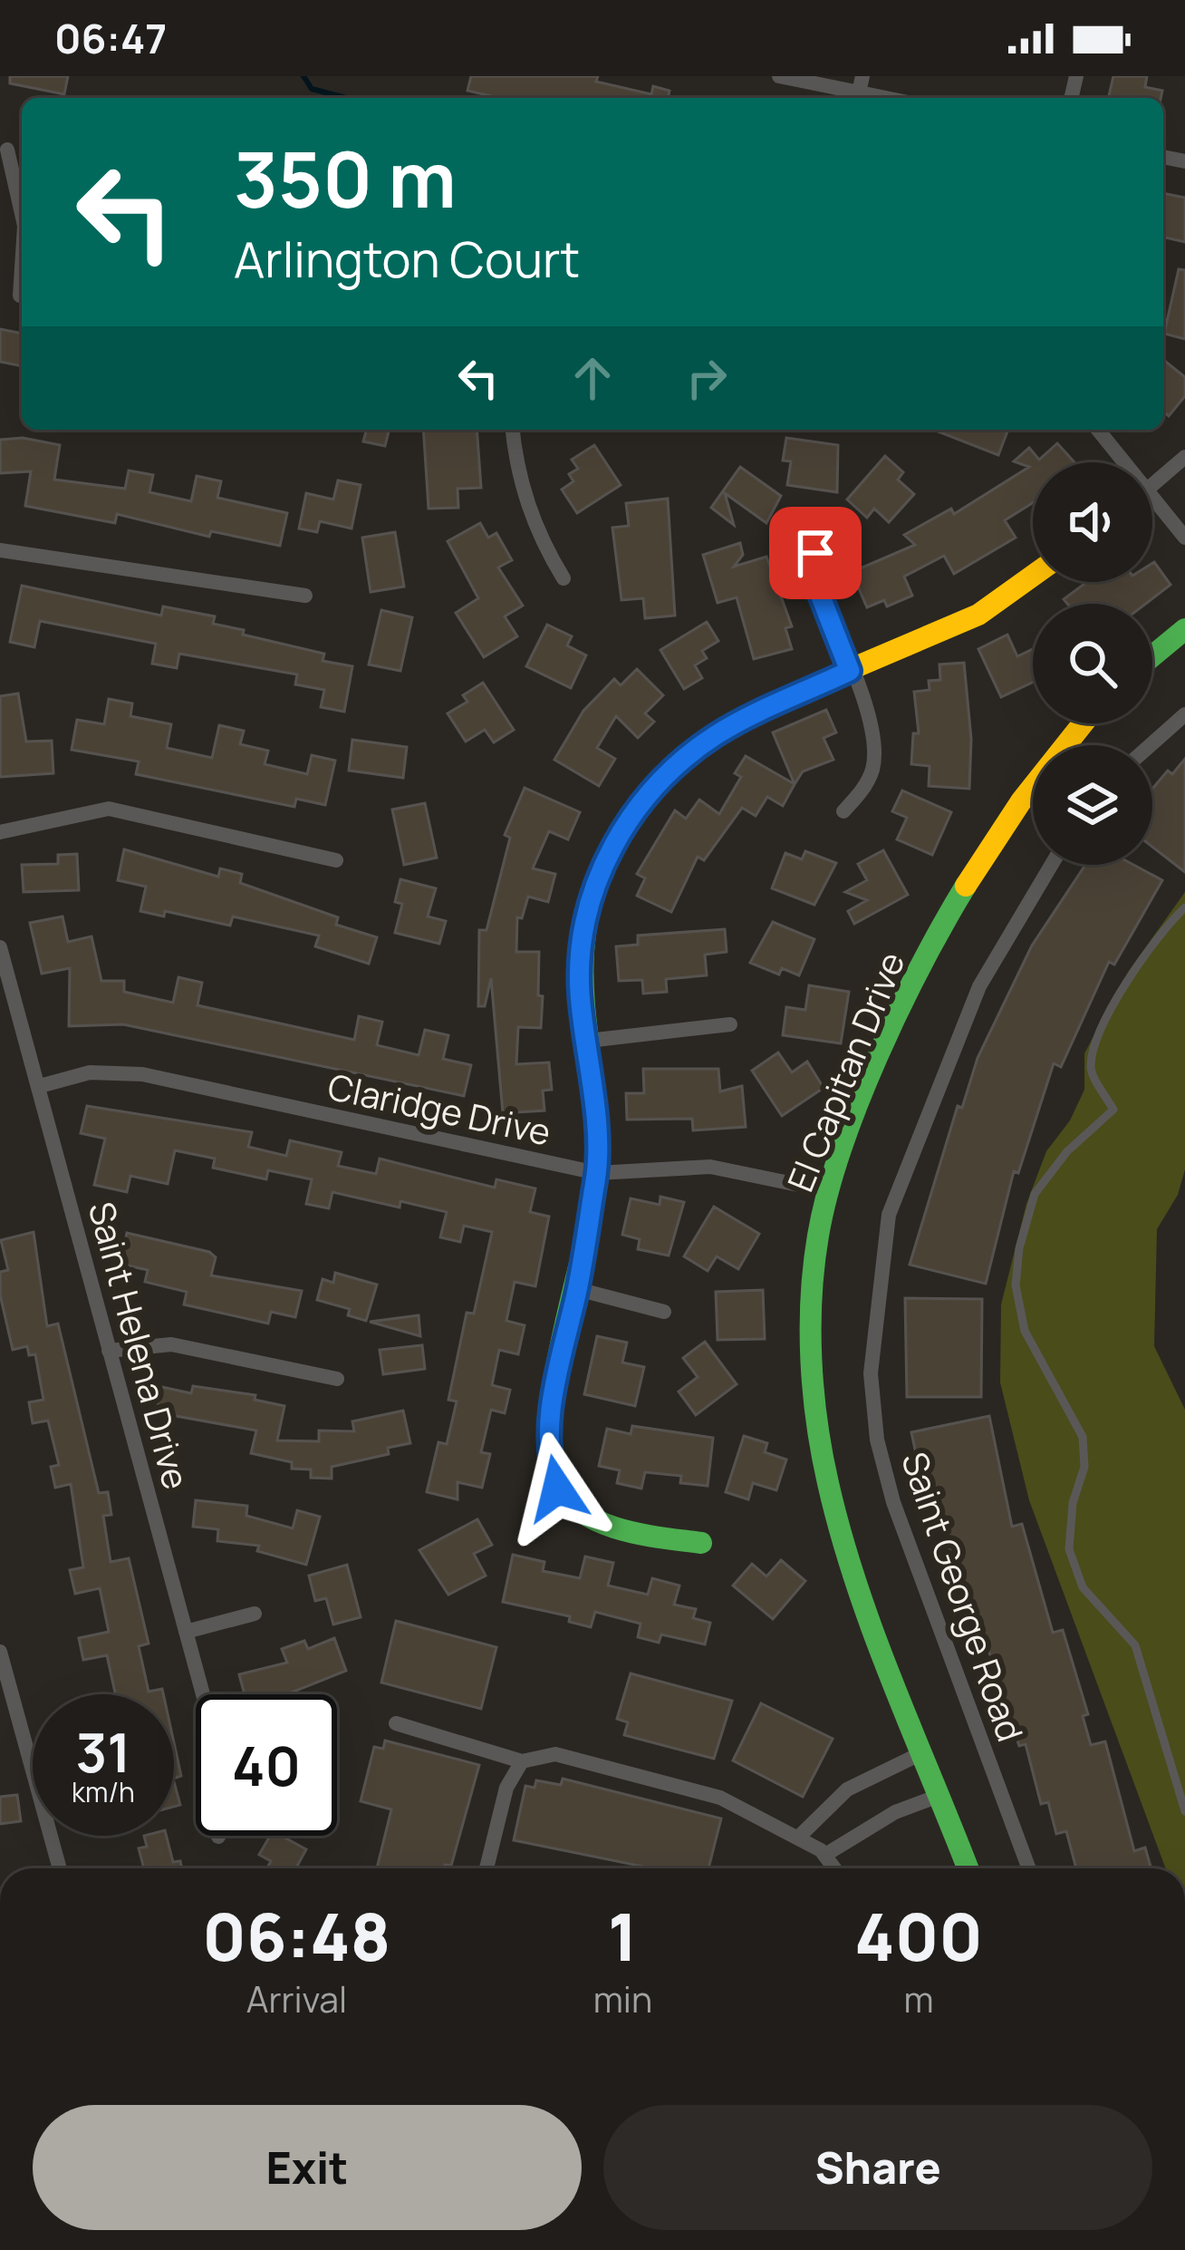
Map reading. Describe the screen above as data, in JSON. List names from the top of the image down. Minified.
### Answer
{"streets":{"street":["El Capitan Drive","Claridge Drive","Saint Helena Drive","Saint George Road"]},"crossings":[["El Capitan Drive","Claridge Drive"],["Claridge Drive","Saint Helena Drive"]],"page":{"status":"06:47","turn":["350 m","Arlington Court"],"speed":"31 km/h","limit":"40","eta":["06:48","Arrival","1","min","400","m"],"buttons":["Exit","Share"]}}
